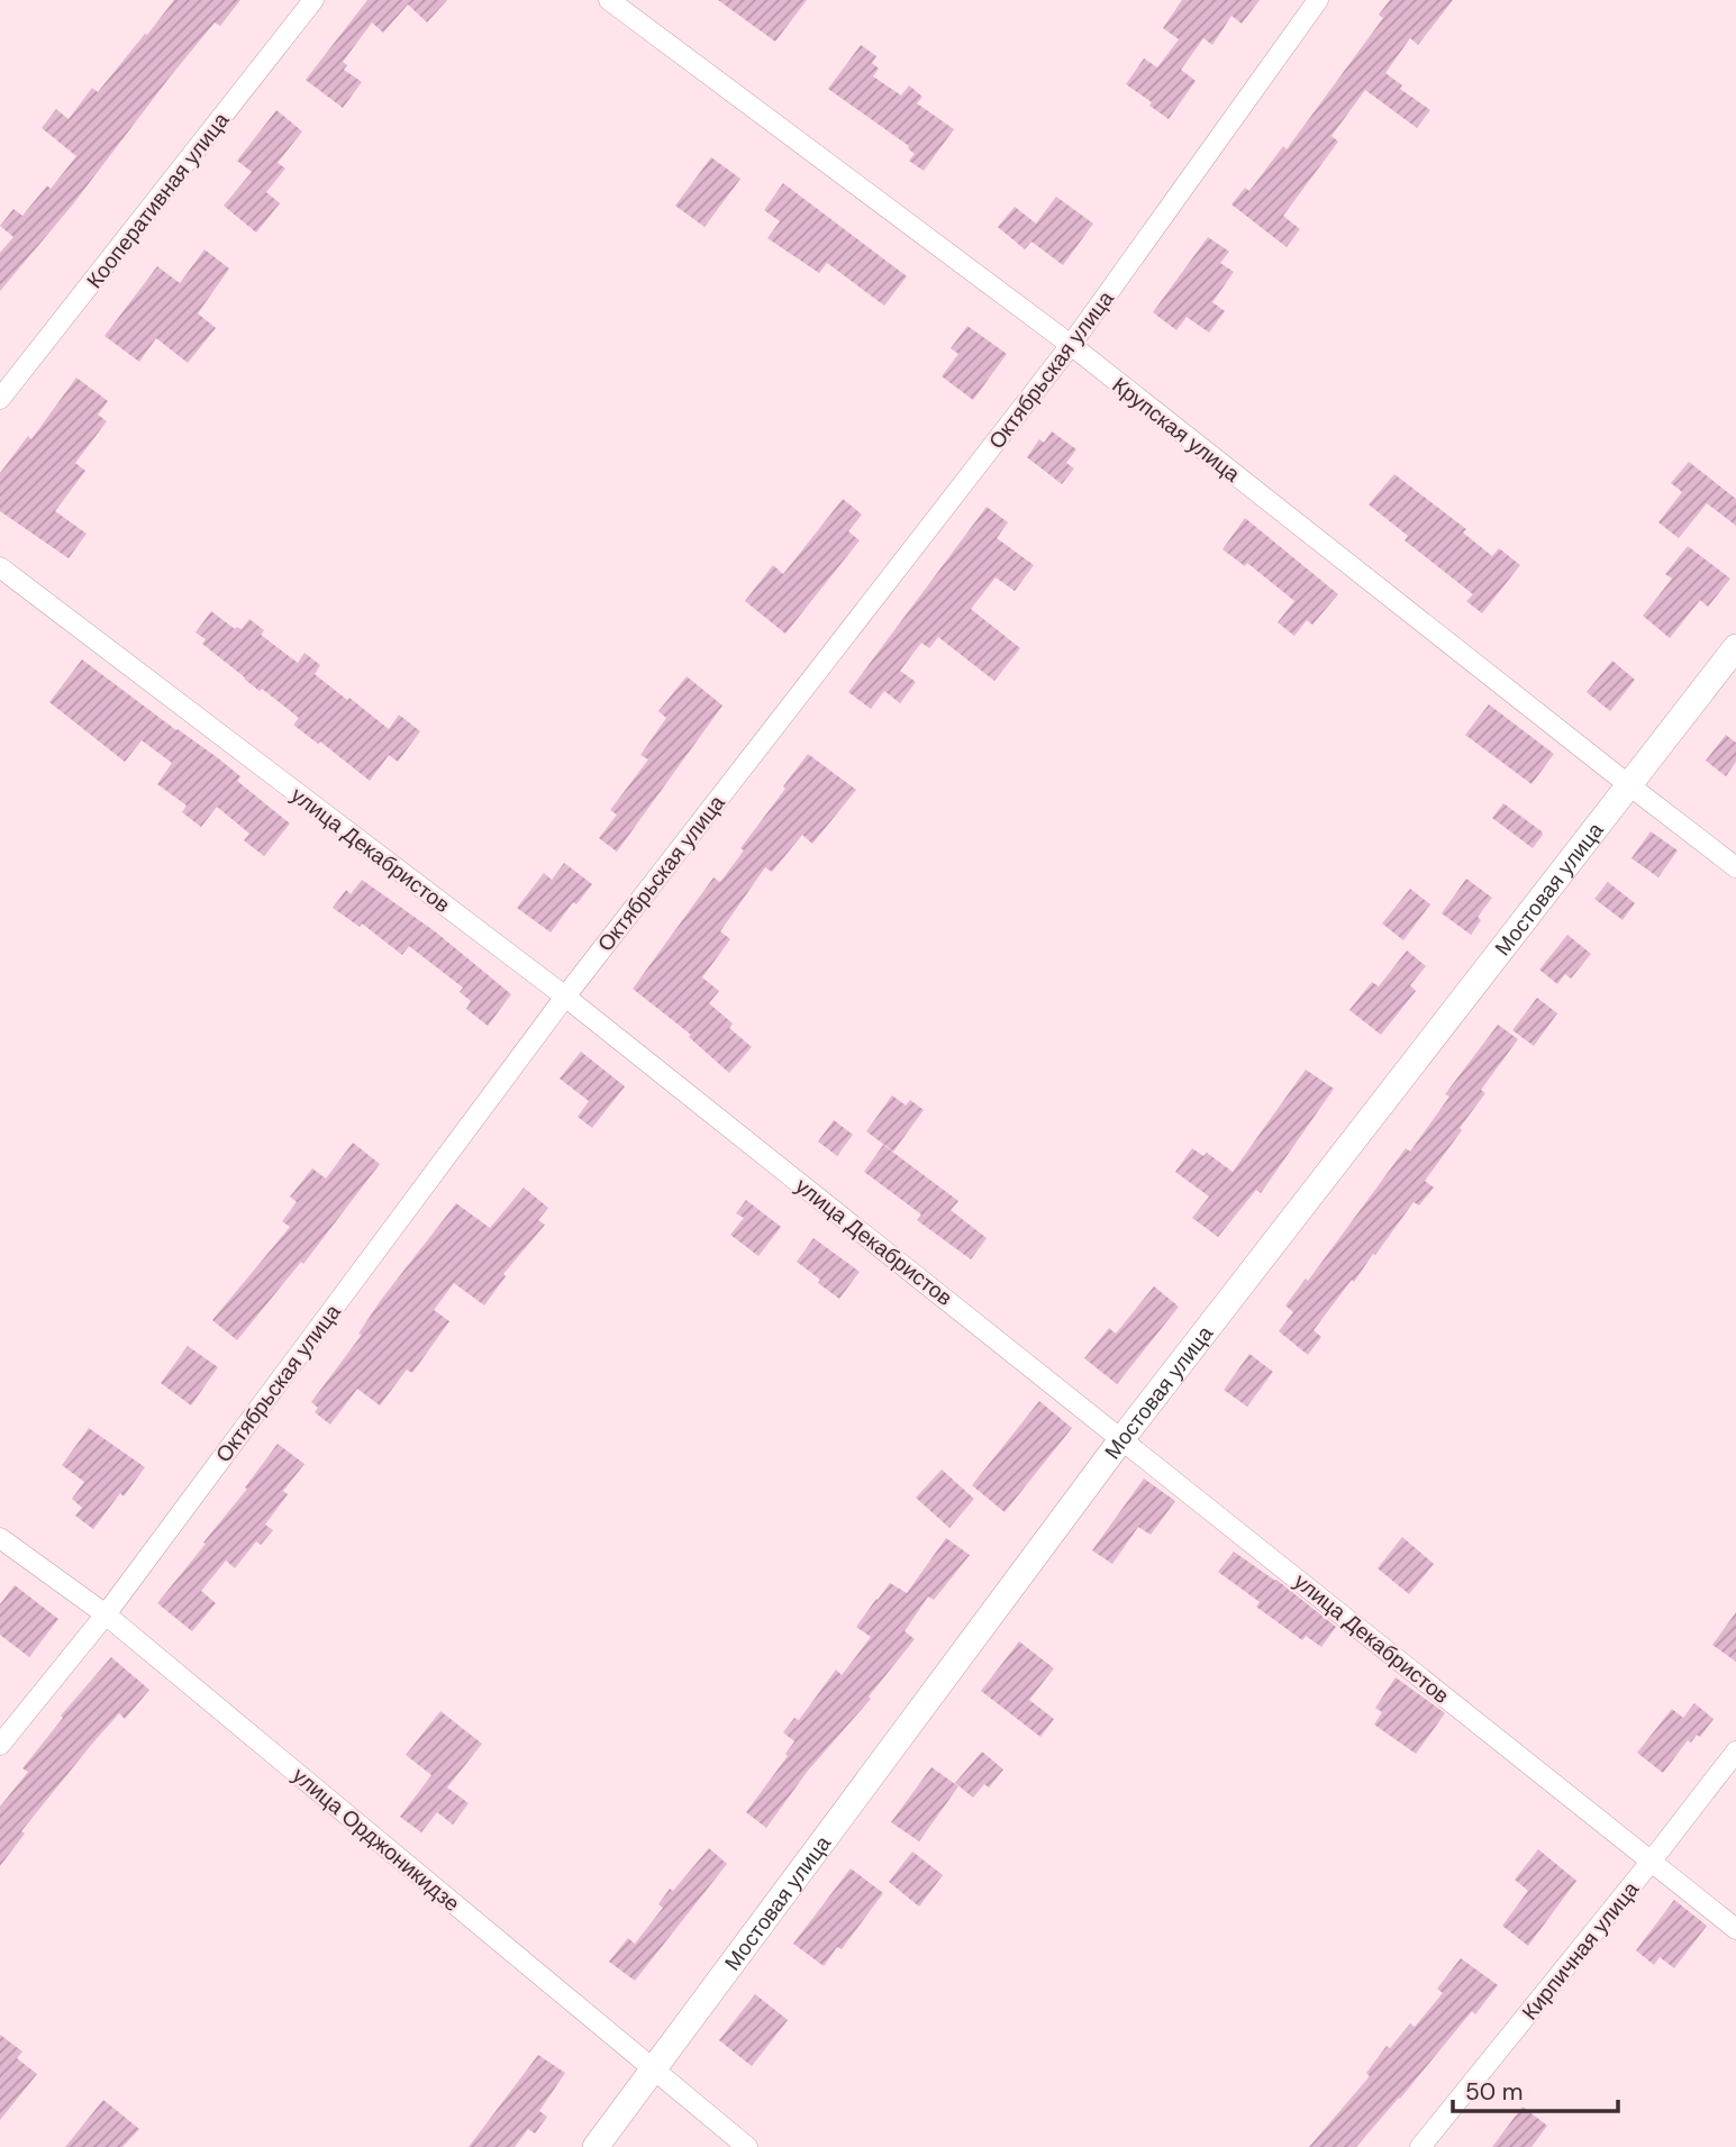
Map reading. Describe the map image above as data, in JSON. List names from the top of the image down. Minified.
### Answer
{"streets":{"street":["Кооперативная улица","Октябрьская улица","Крупская улица","улица Декабристов","Мостовая улица","улица Орджоникидзе","Кирпичная улица"]},"crossings":[["Октябрьская улица","Крупская улица"],["Октябрьская улица","улица Декабристов"],["Октябрьская улица","улица Орджоникидзе"],["Крупская улица","Мостовая улица"],["улица Декабристов","Мостовая улица"],["улица Декабристов","Кирпичная улица"],["Мостовая улица","улица Орджоникидзе"]],"scale_bar":"50 m"}
